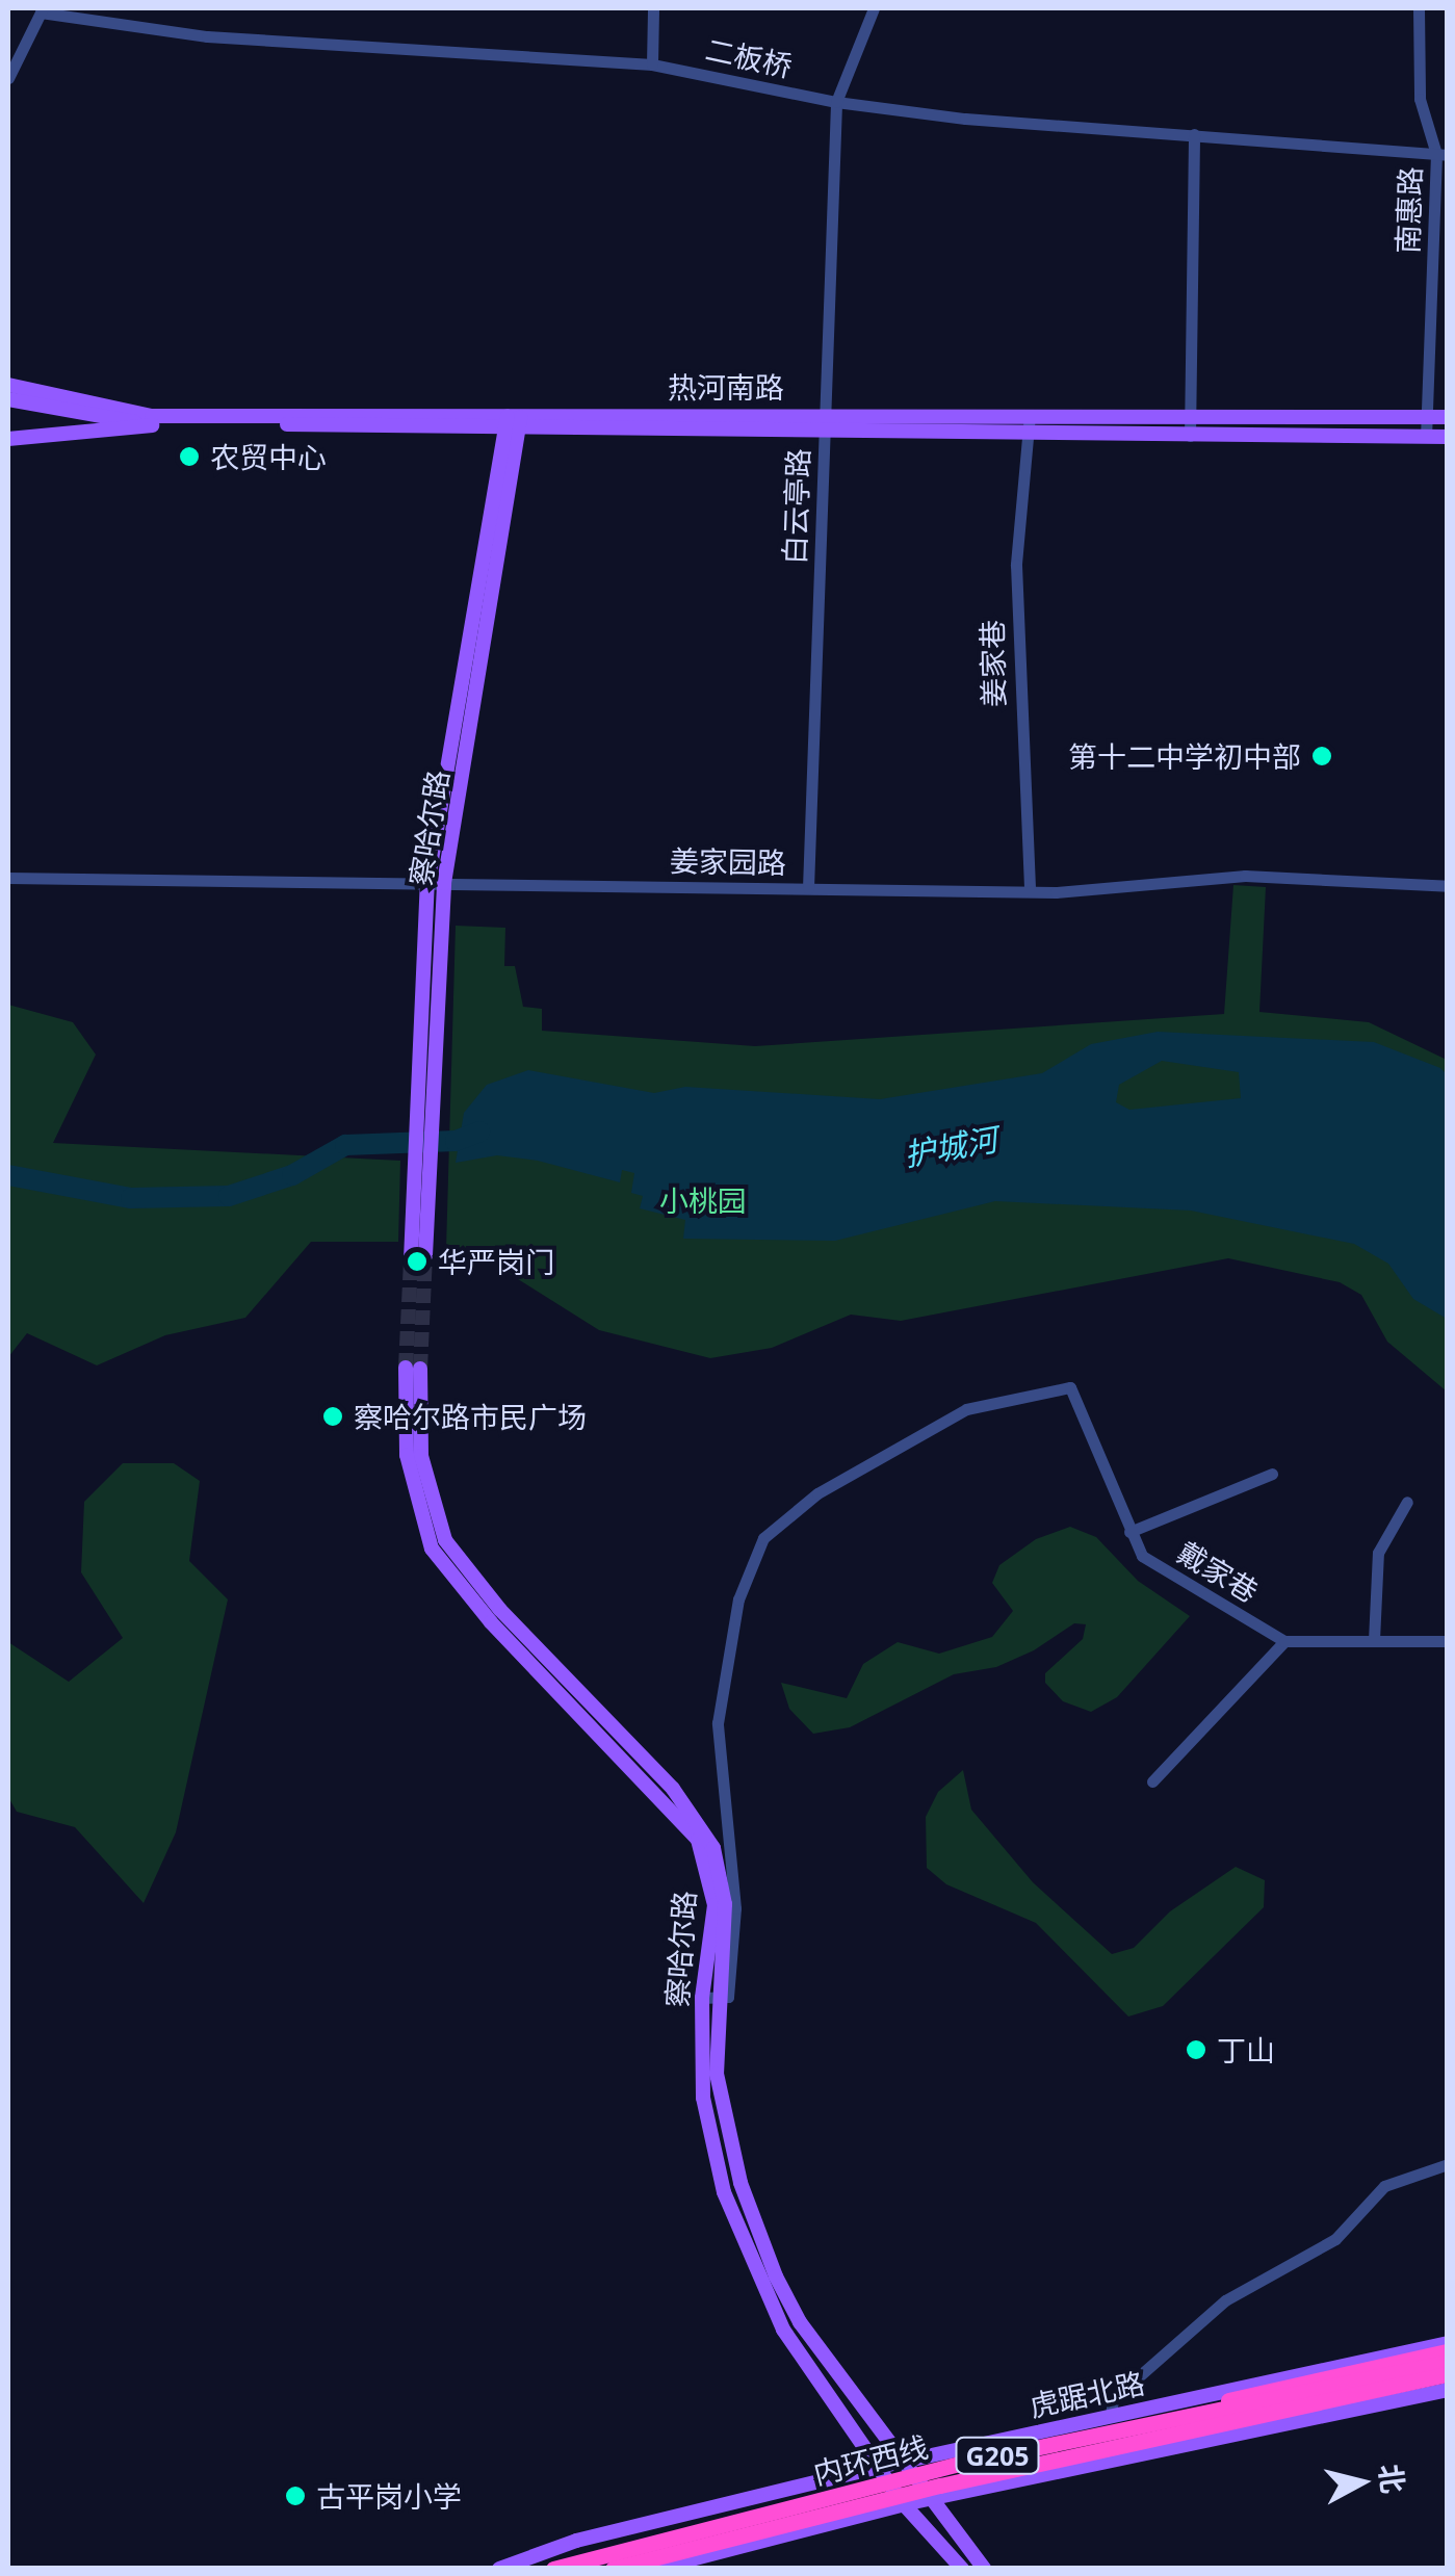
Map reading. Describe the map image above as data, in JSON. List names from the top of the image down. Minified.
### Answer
{"streets":{"highway":["G205","内环西线"],"main road":["热河南路","察哈尔路","虎踞北路"],"street":["二板桥","南惠路","白云亭路","姜家巷","姜家园路","戴家巷"]},"crossings":[["二板桥","南惠路"],["二板桥","白云亭路"],["南惠路","热河南路"],["热河南路","白云亭路"],["热河南路","姜家巷"],["热河南路","察哈尔路"],["白云亭路","姜家园路"],["姜家巷","姜家园路"],["察哈尔路","姜家园路"],["察哈尔路","戴家巷"],["察哈尔路","虎踞北路"]],"water":["护城河"],"parks":["小桃园"],"places":["农贸中心","第十二中学初中部","华严岗门","察哈尔路市民广场","丁山","古平岗小学"],"north":"right"}
